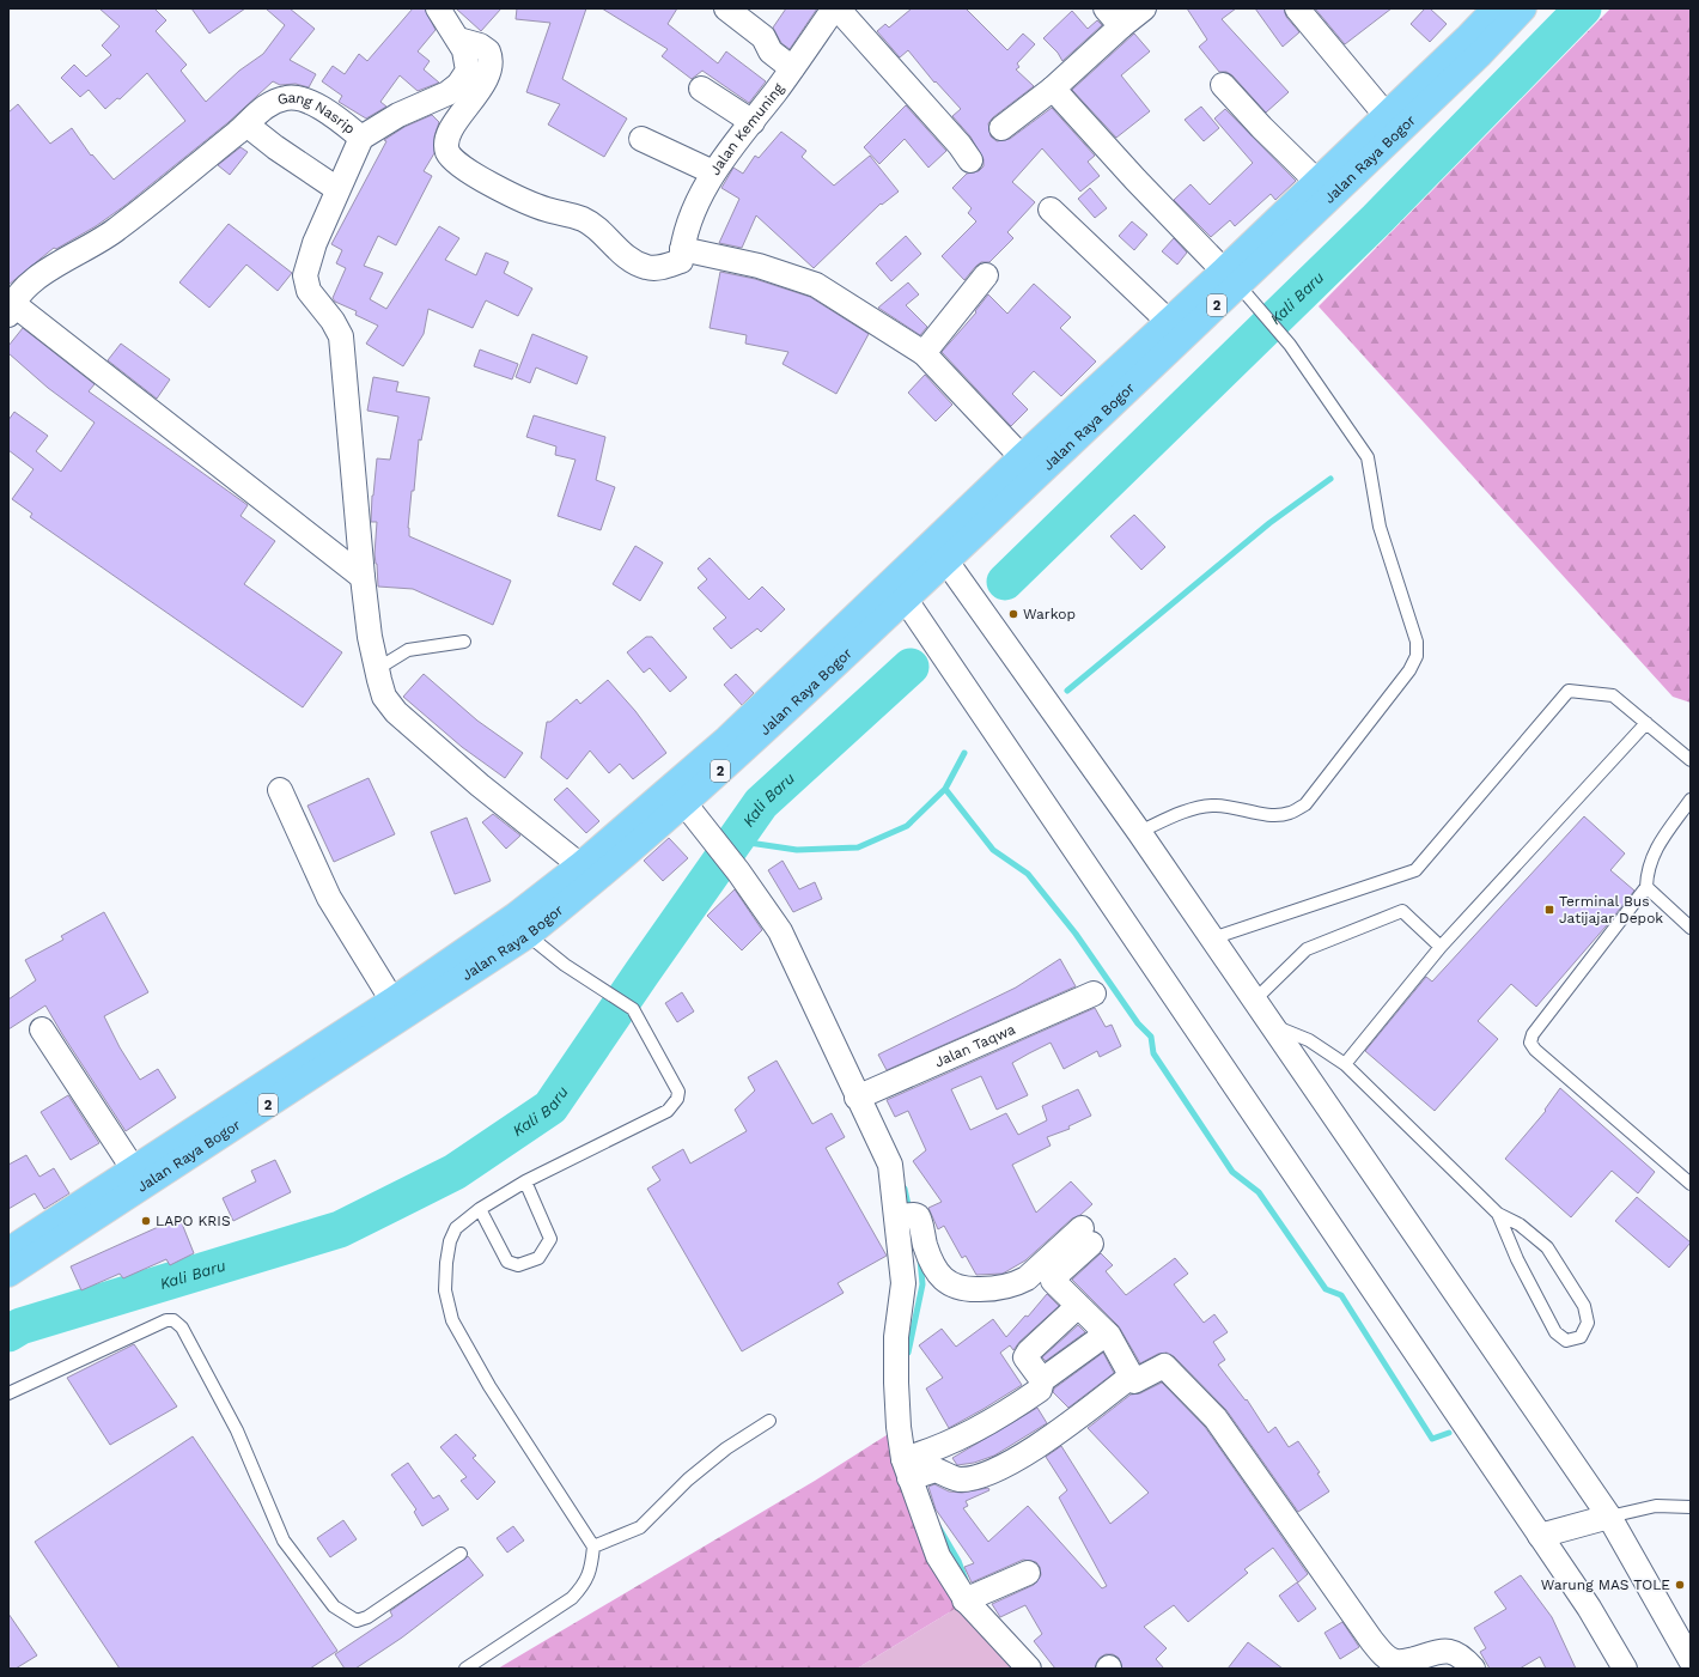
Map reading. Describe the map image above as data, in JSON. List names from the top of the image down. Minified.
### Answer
{"streets":{"highway":["Jalan Raya Bogor","2"],"street":["Gang Nasrip","Jalan Kemuning","Jalan Taqwa"]},"water":["Kali Baru"],"places":{"other":["Warkop","LAPO KRIS","Warung MAS TOLE"],"transit":["Terminal Bus Jatijajar Depok"]}}
